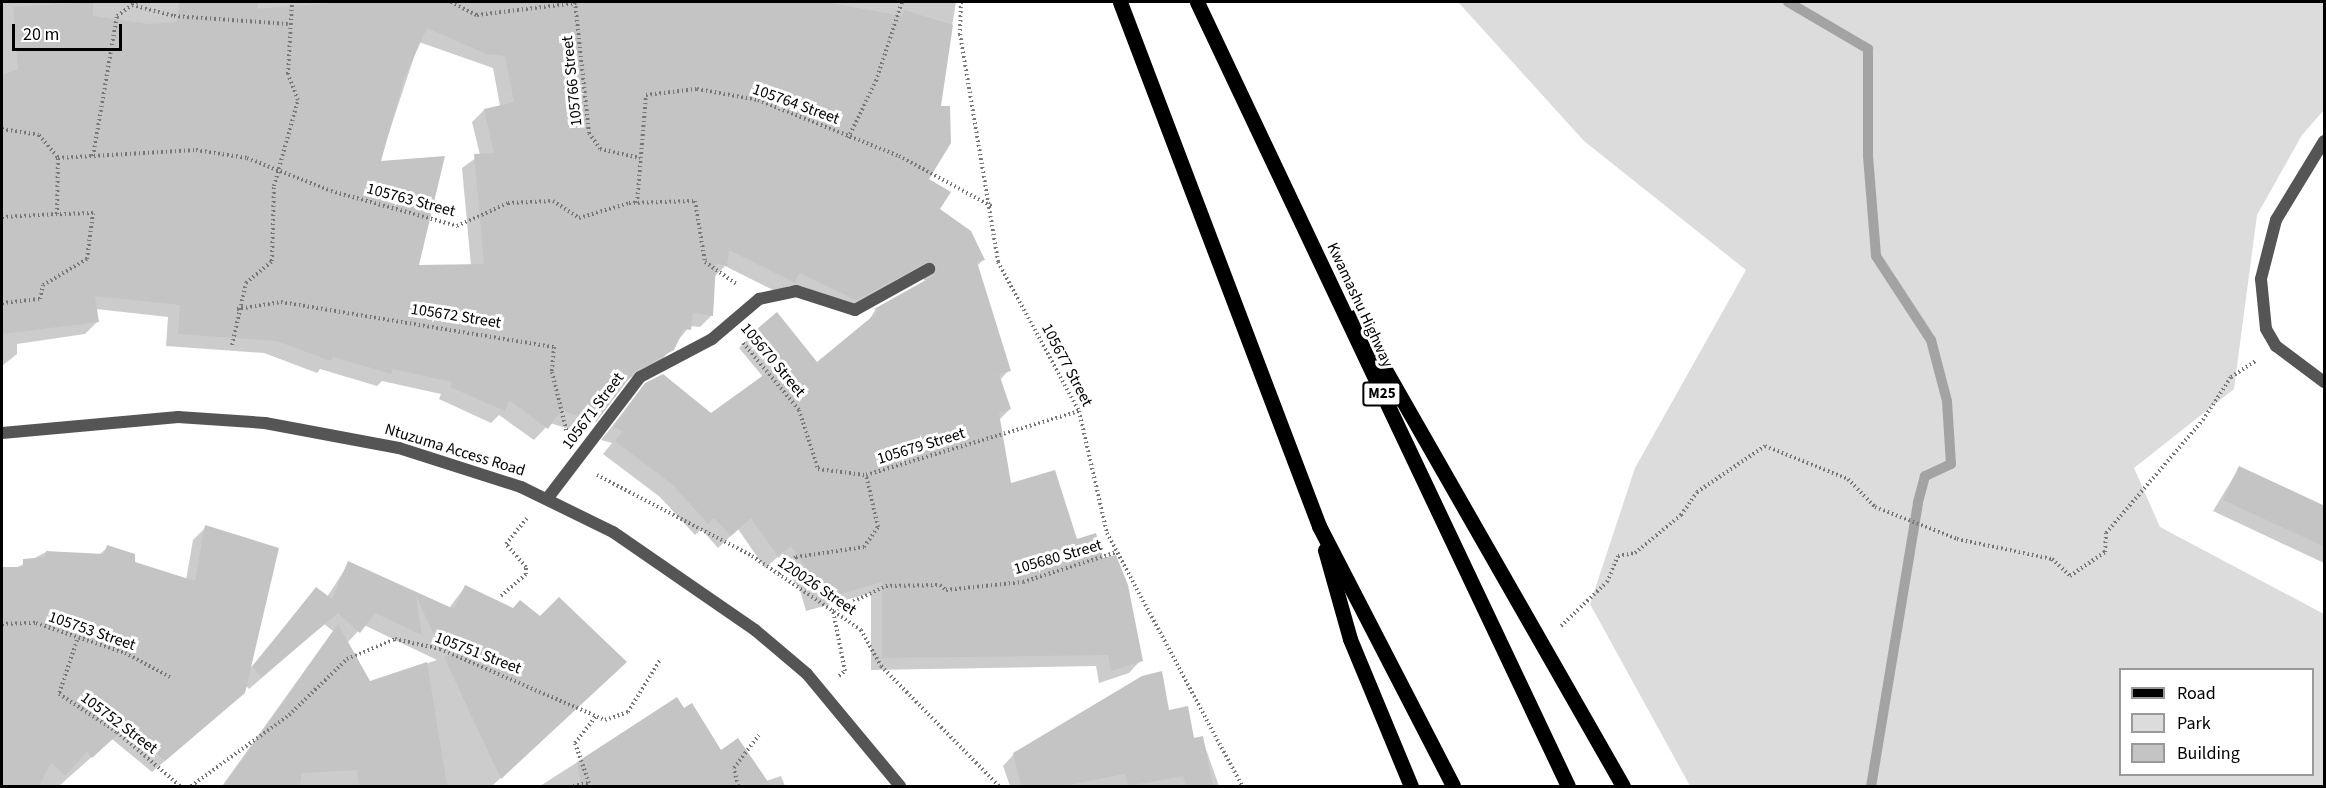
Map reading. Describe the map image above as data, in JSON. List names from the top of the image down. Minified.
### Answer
{"streets":{"main road":["Kwamashu Highway","M25"],"street":["105671 Street","Ntuzuma Access Road"],"path":["105766 Street","105764 Street","105763 Street","105672 Street","105670 Street","105677 Street","105679 Street","105680 Street","120026 Street","105753 Street","105751 Street","105752 Street"]},"crossings":[["105766 Street","105764 Street"],["105764 Street","105763 Street"],["105764 Street","105677 Street"],["105763 Street","105671 Street"],["105672 Street","105671 Street"],["105672 Street","120026 Street"],["105670 Street","105671 Street"],["105670 Street","105679 Street"],["105677 Street","105679 Street"],["105677 Street","105680 Street"],["105671 Street","Ntuzuma Access Road"],["105671 Street","120026 Street"],["105679 Street","120026 Street"],["105680 Street","120026 Street"],["105753 Street","105752 Street"]],"legend":["Road","Park","Building"],"scale_bar":"20 m"}
